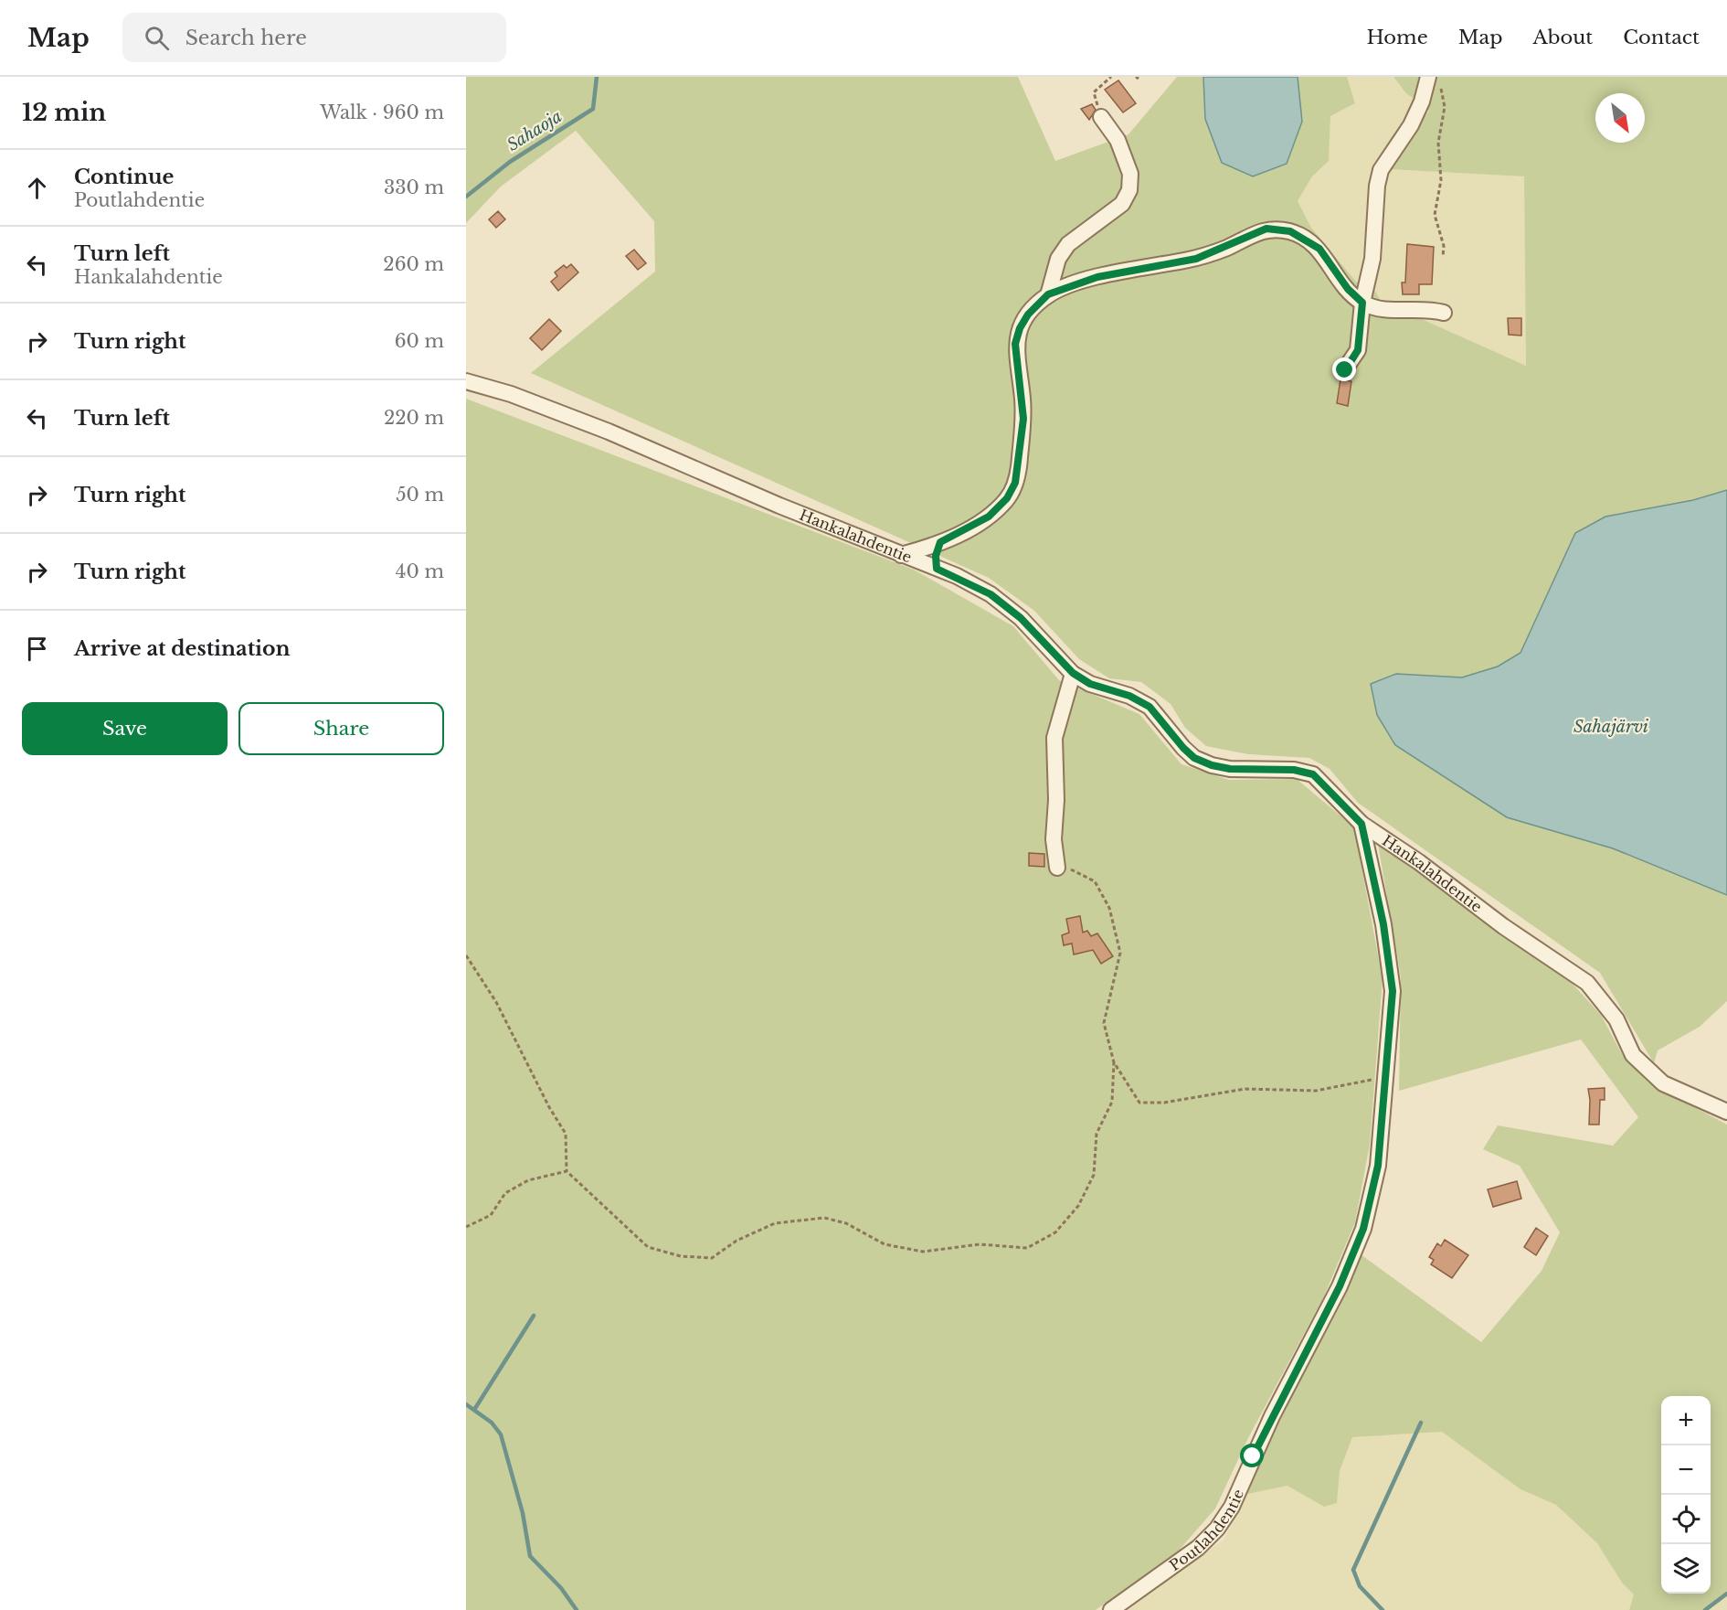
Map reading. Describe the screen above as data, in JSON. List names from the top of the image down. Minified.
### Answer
{"streets":{"street":["Hankalahdentie","Poutlahdentie"]},"crossings":[["Hankalahdentie","Poutlahdentie"]],"water":["Sahaoja","Sahajärvi"],"north":"bottom right","page":{"header":"Map","search":"Search here","nav":["Home","Map","About","Contact"],"heading":["12 min","Walk · 960 m"],"list":[["Continue","Poutlahdentie","330 m"],["Turn left","Hankalahdentie","260 m"],["Turn right","60 m"],["Turn left","220 m"],["Turn right","50 m"],["Turn right","40 m"],"Arrive at destination"],"buttons":["Save","Share"],"map_buttons":["+","−"]}}
